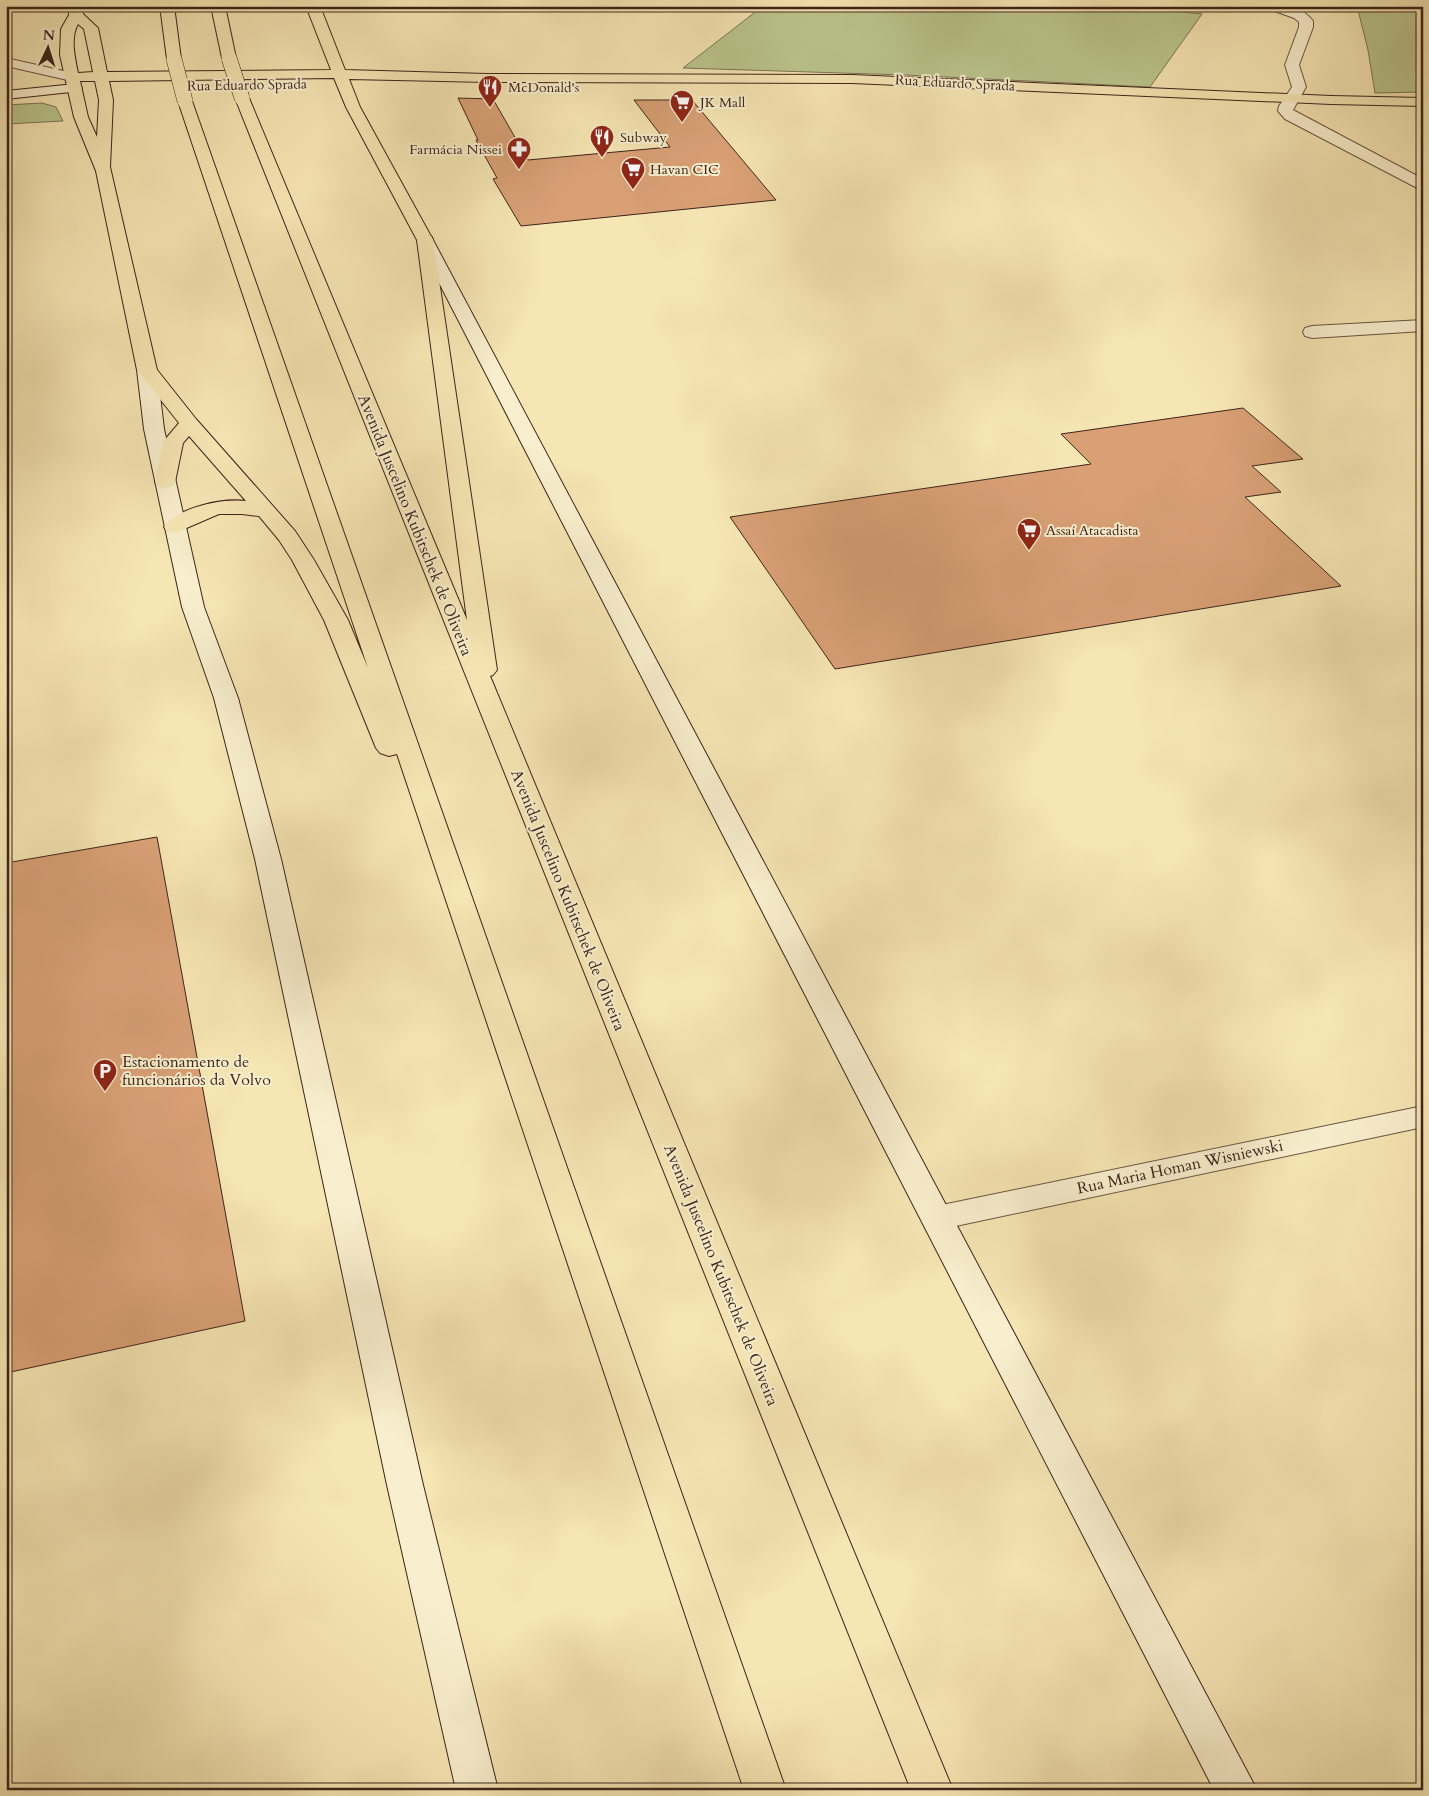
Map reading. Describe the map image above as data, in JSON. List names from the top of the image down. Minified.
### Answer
{"streets":{"main road":["Rua Eduardo Sprada","Avenida Juscelino Kubitschek de Oliveira"],"street":["Rua Maria Homan Wisniewski"]},"places":{"restaurant":["McDonald's","Subway"],"supermarket":["JK Mall","Havan CIC","Assaí Atacadista"],"pharmacy":["Farmácia Nissei"],"parking":["Estacionamento de funcionários da Volvo"]},"north":"top"}
